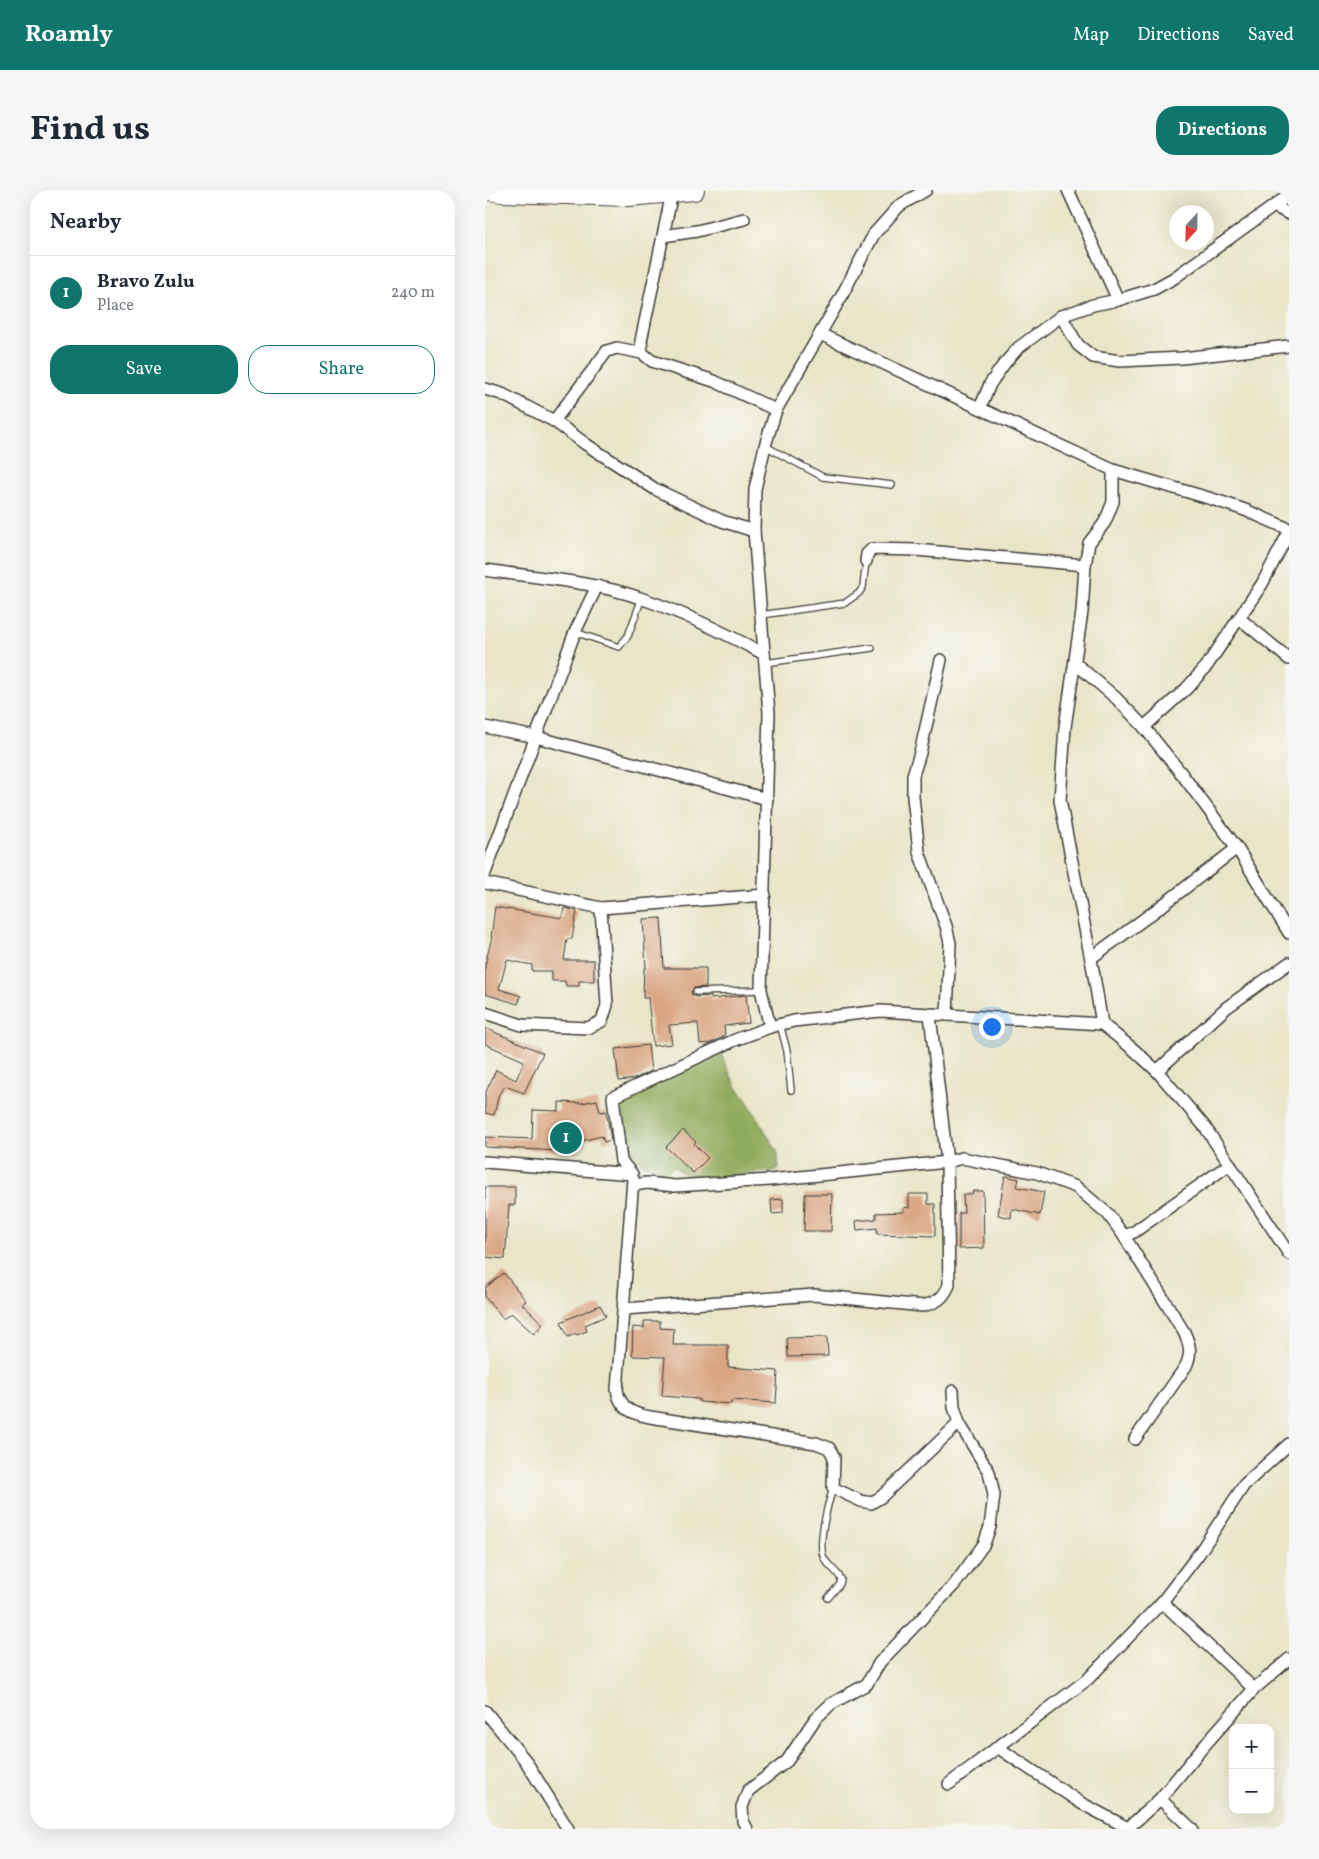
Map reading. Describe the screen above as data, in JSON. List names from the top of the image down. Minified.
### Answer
{"north":"bottom","page":{"header":"Roamly","nav":["Map","Directions","Saved"],"title":"Find us","buttons":["Directions",["Save","Share"]],"heading":"Nearby","list":[{"mark":"1","name":"Bravo Zulu","note":"Place","value":"240 m"}],"pins":"1","map_buttons":["+","−"]}}
